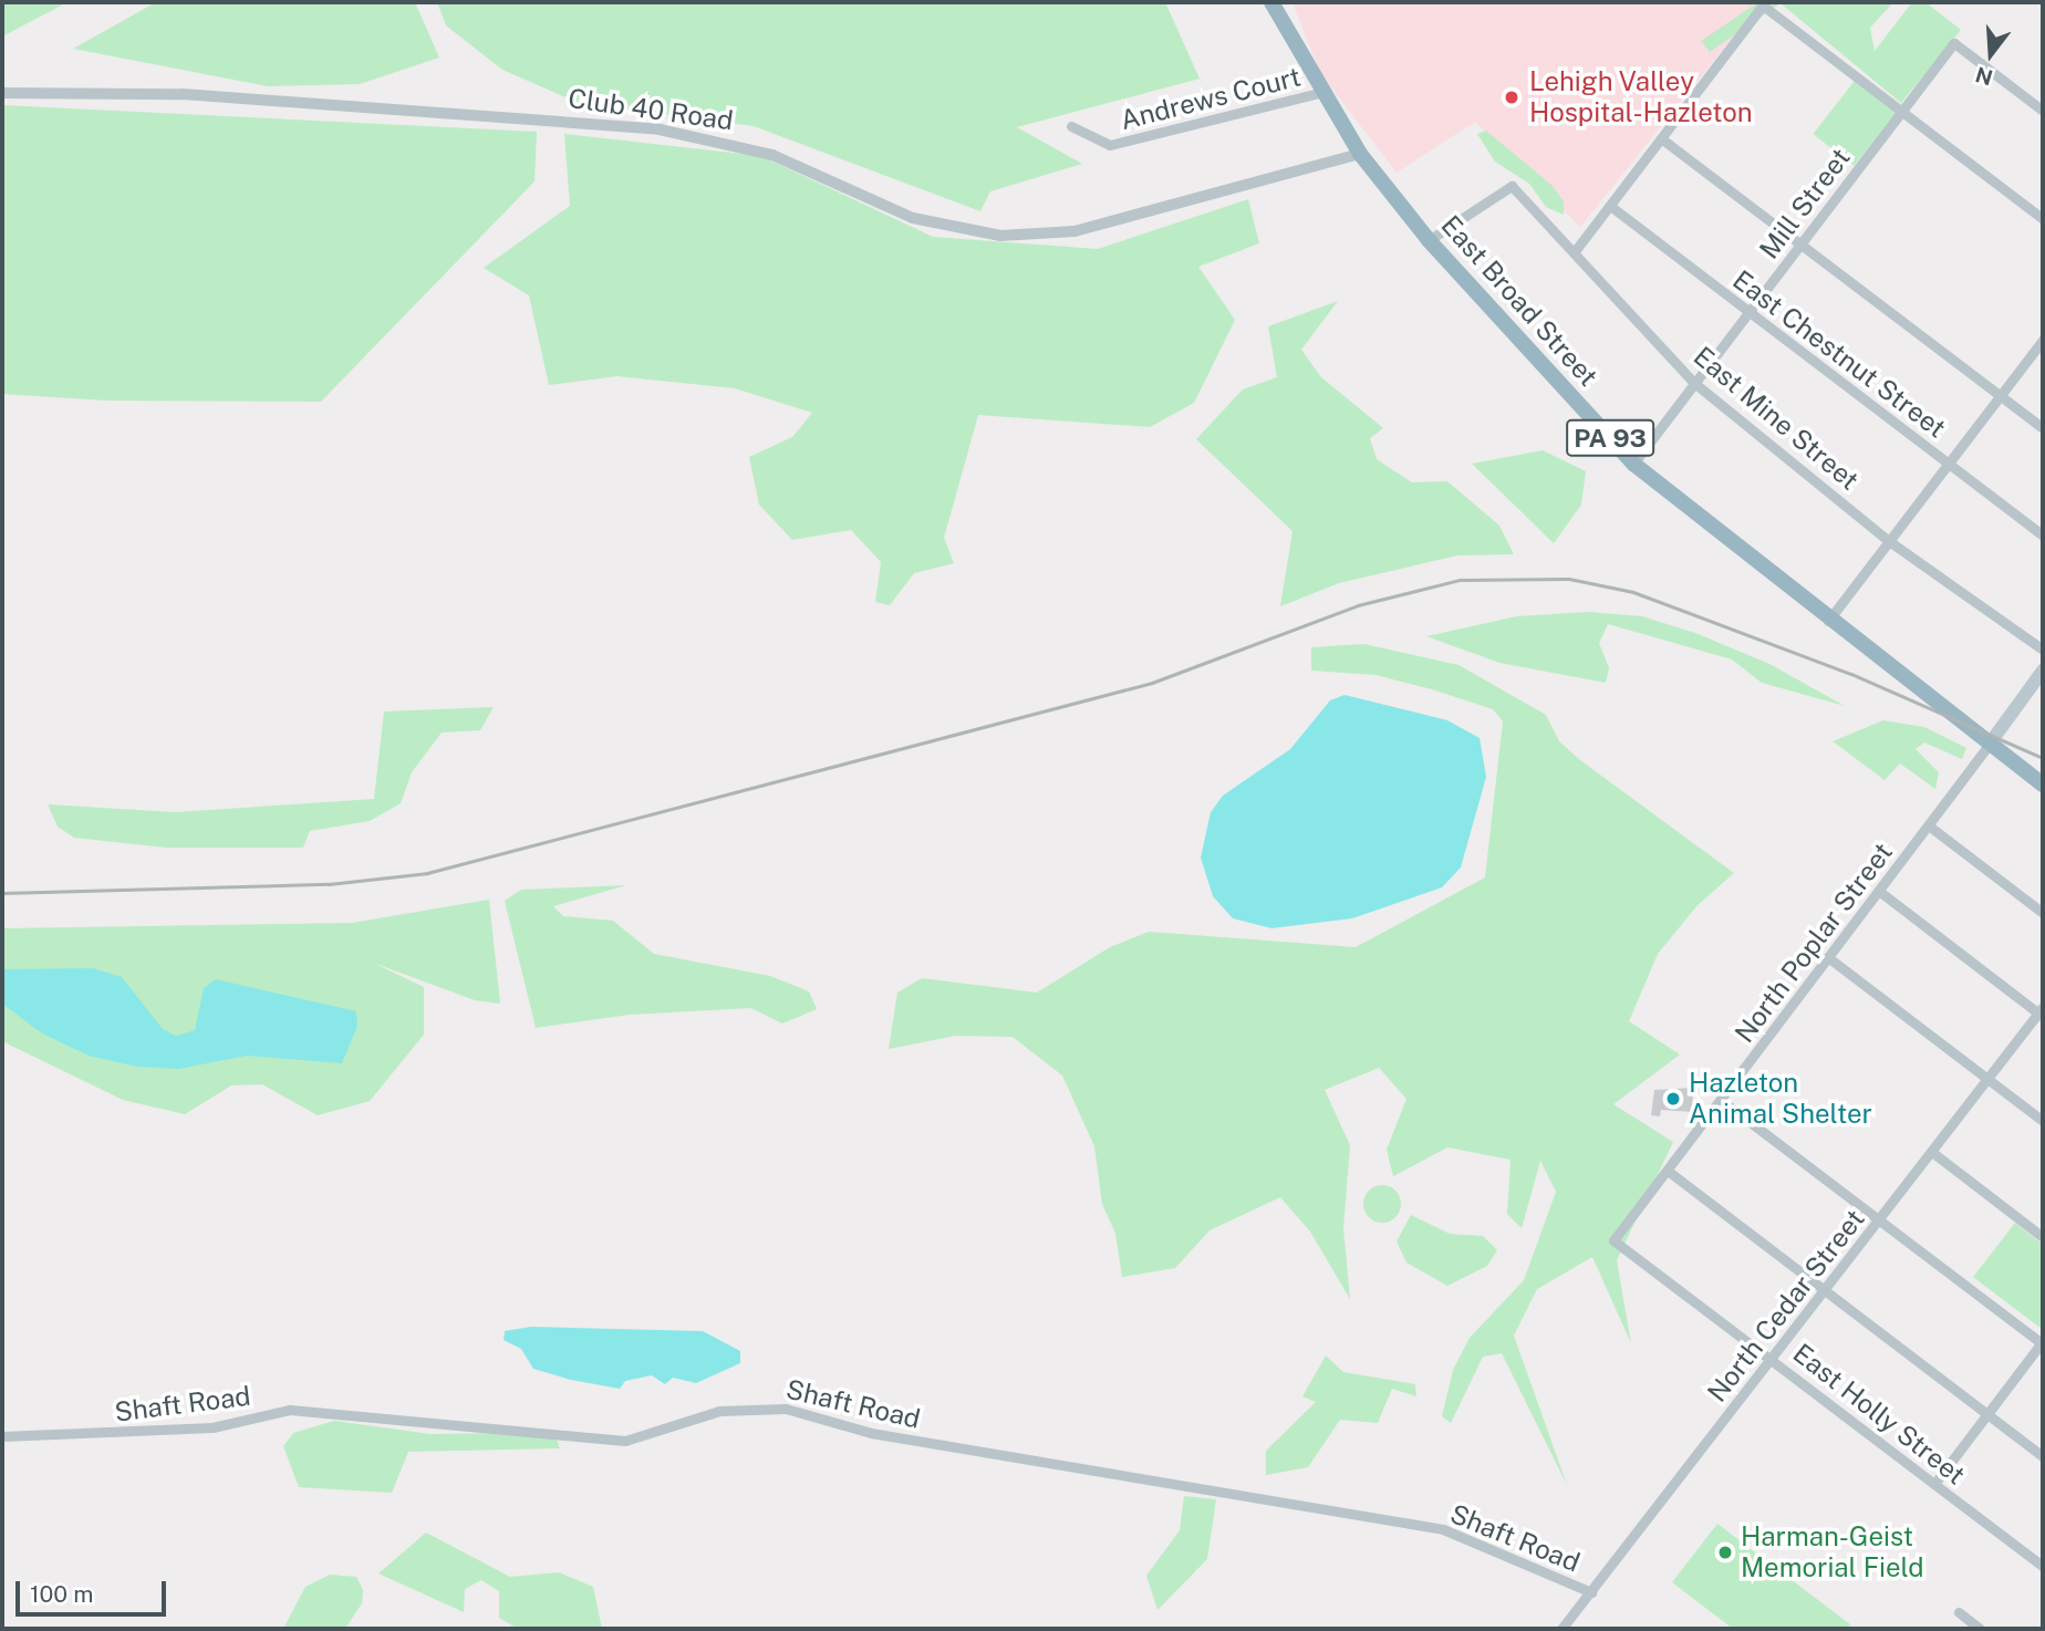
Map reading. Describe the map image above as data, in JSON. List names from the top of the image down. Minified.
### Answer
{"streets":{"highway":["East Broad Street","PA 93"],"street":["Andrews Court","Club 40 Road","Mill Street","East Chestnut Street","East Mine Street","North Poplar Street","North Cedar Street","Shaft Road","East Holly Street"]},"crossings":[["Andrews Court","East Broad Street"],["Club 40 Road","East Broad Street"],["Mill Street","East Broad Street"],["Mill Street","East Chestnut Street"],["Mill Street","East Mine Street"],["East Broad Street","East Mine Street"],["East Broad Street","North Poplar Street"],["North Poplar Street","East Holly Street"],["North Cedar Street","Shaft Road"],["North Cedar Street","East Holly Street"]],"places":["Lehigh Valley Hospital-Hazleton","Hazleton Animal Shelter","Harman-Geist Memorial Field"],"scale_bar":"100 m","north":"bottom"}
